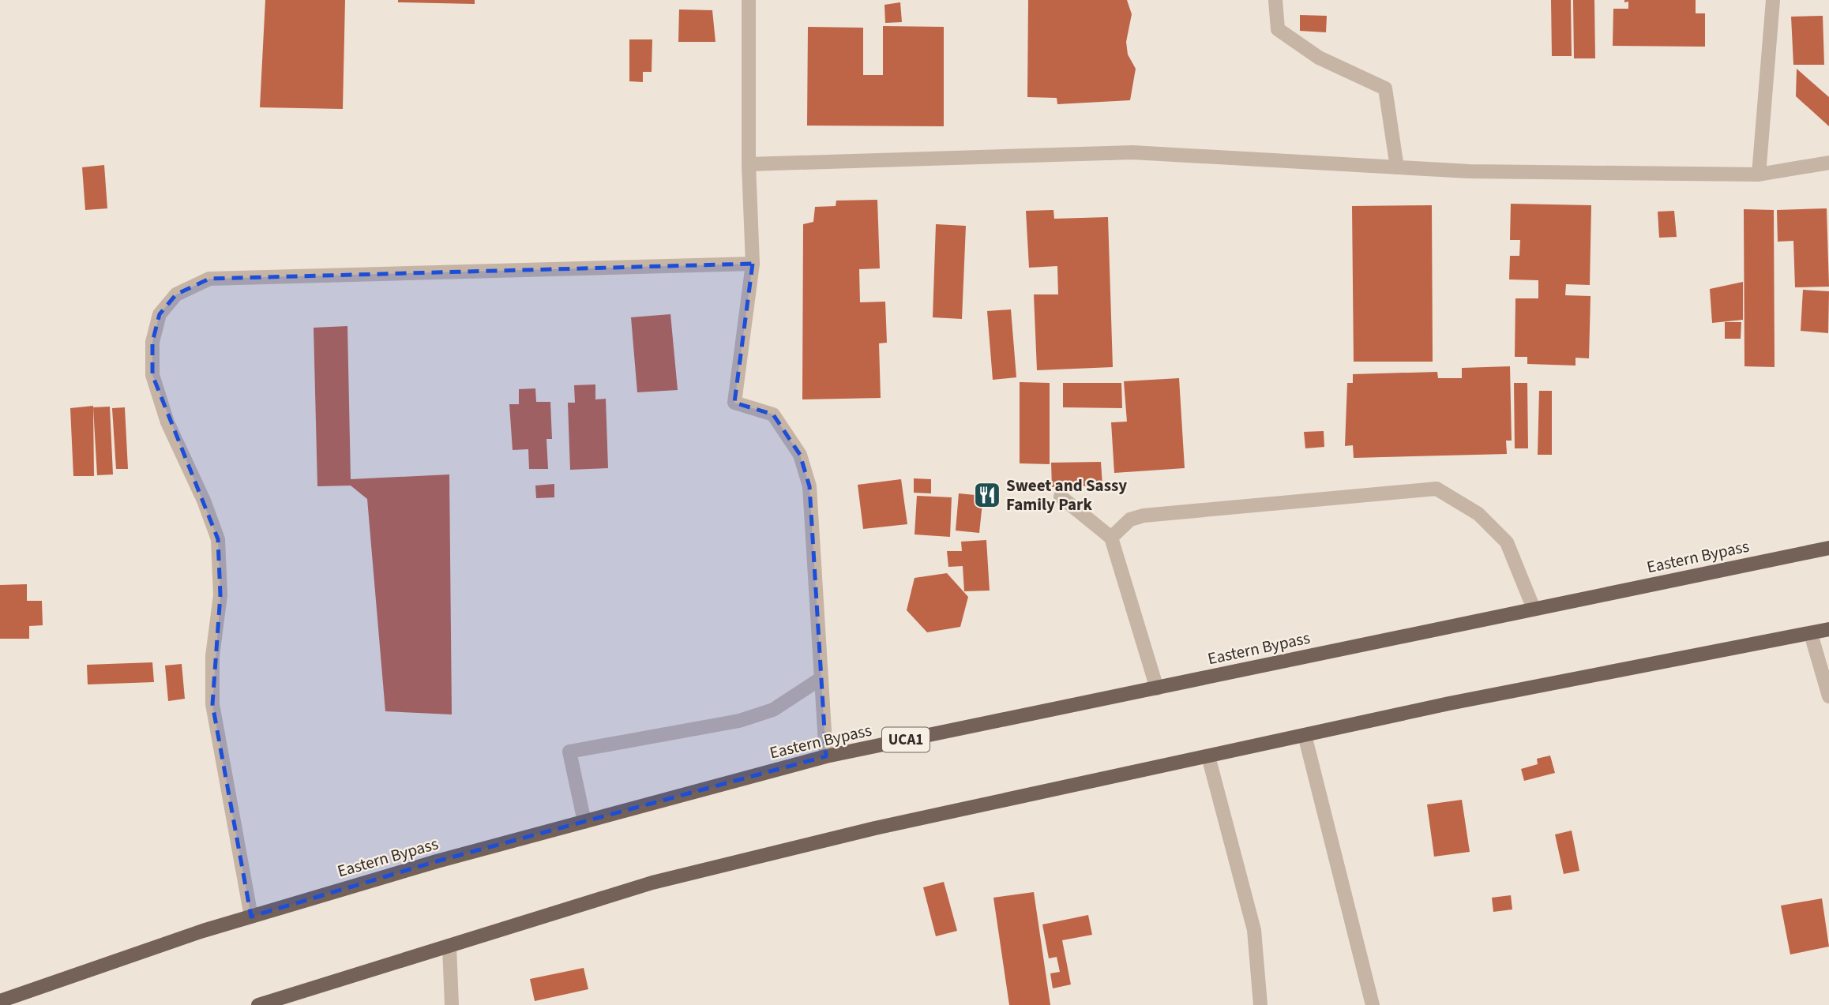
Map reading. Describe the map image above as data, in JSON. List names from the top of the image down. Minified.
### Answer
{"streets":{"main road":["Eastern Bypass","UCA1"]},"places":{"restaurant":["Sweet and Sassy Family Park"]}}
